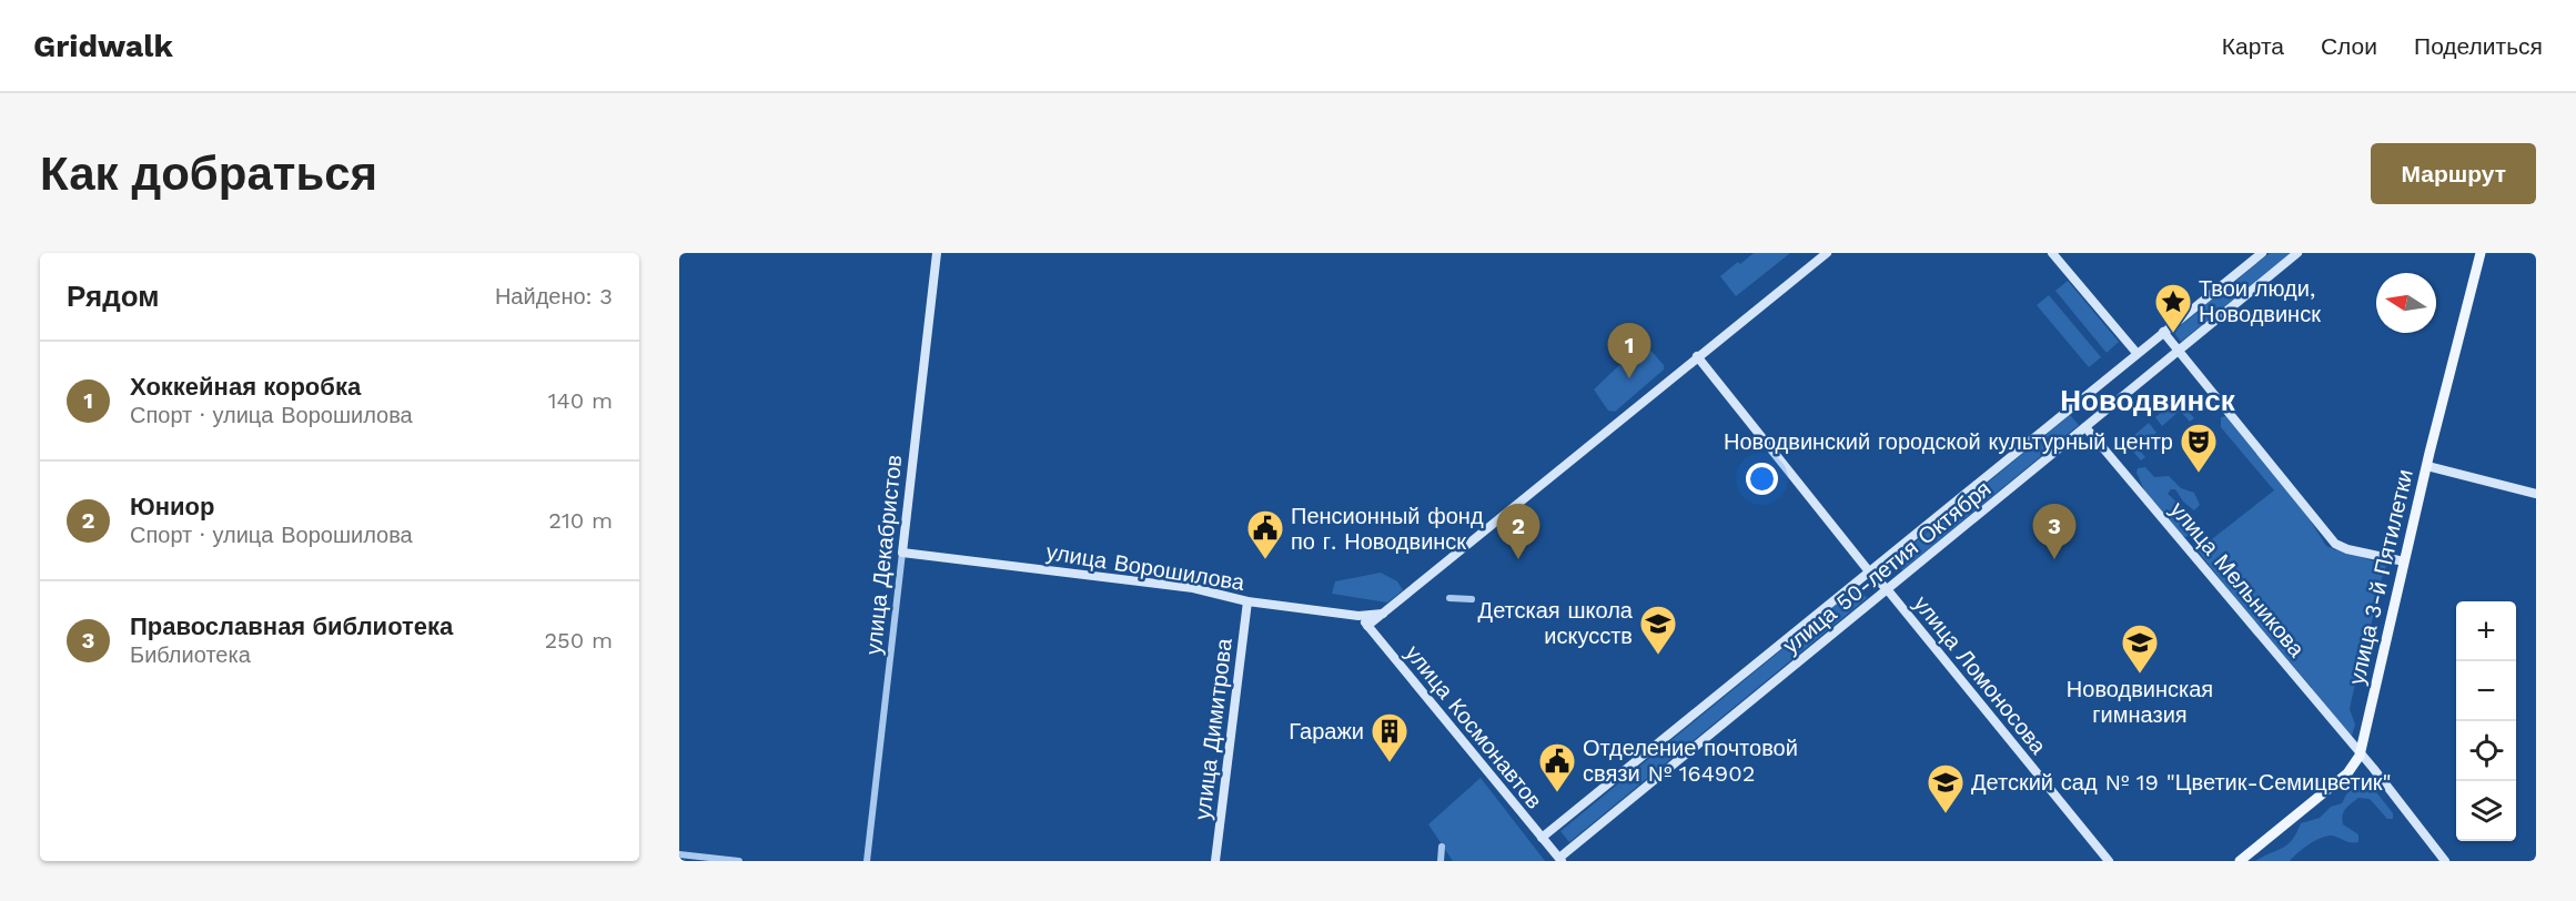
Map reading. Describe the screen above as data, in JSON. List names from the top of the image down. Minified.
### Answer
{"streets":{"main road":["улица 3-й Пятилетки"],"street":["улица Декабристов","улица Ворошилова","улица 50-летия Октября","улица Мельникова","улица Ломоносова","улица Космонавтов","улица Димитрова"]},"crossings":[["улица Декабристов","улица Ворошилова"],["улица Ворошилова","улица Космонавтов"],["улица Ворошилова","улица Димитрова"],["улица 50-летия Октября","улица Мельникова"],["улица 50-летия Октября","улица Ломоносова"],["улица 50-летия Октября","улица Космонавтов"],["улица 3-й Пятилетки","улица Мельникова"]],"districts":["Новодвинск"],"places":{"place":["Твои люди, Новодвинск"],"theatre":["Новодвинский городской культурный центр"],"public building":["Пенсионный фонд по г. Новодвинск","Отделение почтовой связи № 164902"],"school or university":["Детская школа искусств","Новодвинская гимназия","Детский сад № 19 \"Цветик-Семицветик\""],"building":["Гаражи"]},"north":"left","page":{"header":"Gridwalk","nav":["Карта","Слои","Поделиться"],"buttons":"Маршрут","title":"Как добраться","heading":["Рядом","Найдено: 3"],"pins":["1","2","3"],"list":[{"mark":"1","name":"Хоккейная коробка","note":"Спорт · улица Ворошилова","value":"140 m"},{"mark":"2","name":"Юниор","note":"Спорт · улица Ворошилова","value":"210 m"},{"mark":"3","name":"Православная библиотека","note":"Библиотека","value":"250 m"}],"map_buttons":["+","−"]}}
